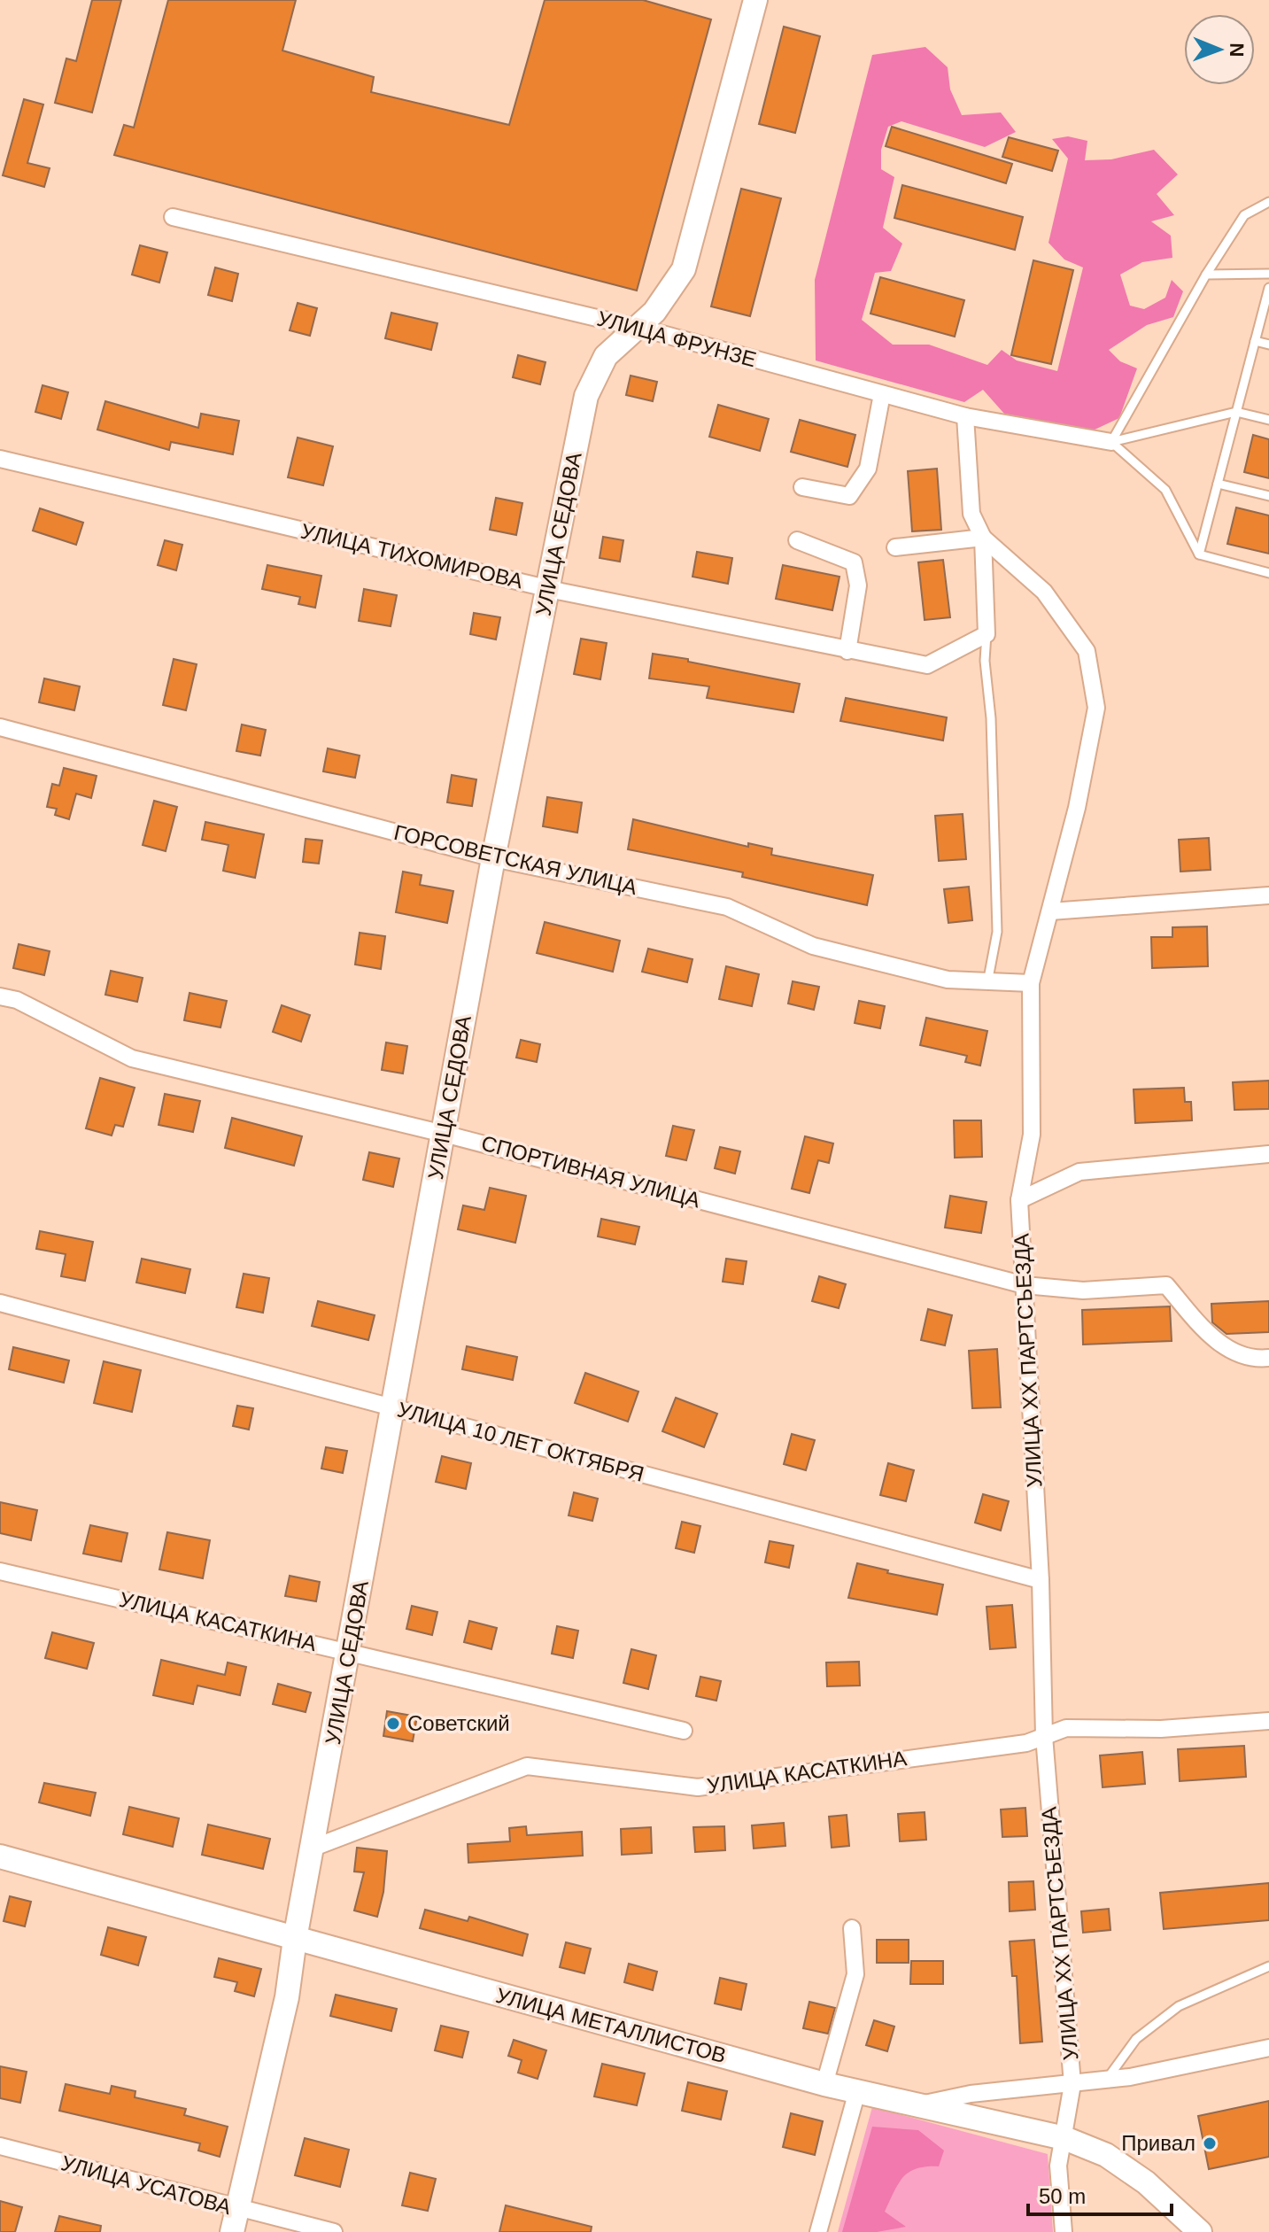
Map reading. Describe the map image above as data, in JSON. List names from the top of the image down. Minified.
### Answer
{"streets":{"street":["УЛИЦА ФРУНЗЕ","УЛИЦА СЕДОВА","УЛИЦА ТИХОМИРОВА","ГОРСОВЕТСКАЯ УЛИЦА","СПОРТИВНАЯ УЛИЦА","УЛИЦА XX ПАРТСЪЕЗДА","УЛИЦА 10 ЛЕТ ОКТЯБРЯ","УЛИЦА КАСАТКИНА","УЛИЦА МЕТАЛЛИСТОВ","УЛИЦА УСАТОВА"]},"crossings":[["УЛИЦА ФРУНЗЕ","УЛИЦА СЕДОВА"],["УЛИЦА СЕДОВА","УЛИЦА ТИХОМИРОВА"],["УЛИЦА СЕДОВА","ГОРСОВЕТСКАЯ УЛИЦА"],["УЛИЦА СЕДОВА","СПОРТИВНАЯ УЛИЦА"],["УЛИЦА СЕДОВА","УЛИЦА 10 ЛЕТ ОКТЯБРЯ"],["УЛИЦА СЕДОВА","УЛИЦА КАСАТКИНА"],["УЛИЦА СЕДОВА","УЛИЦА МЕТАЛЛИСТОВ"],["УЛИЦА СЕДОВА","УЛИЦА УСАТОВА"],["ГОРСОВЕТСКАЯ УЛИЦА","УЛИЦА XX ПАРТСЪЕЗДА"],["СПОРТИВНАЯ УЛИЦА","УЛИЦА XX ПАРТСЪЕЗДА"],["УЛИЦА XX ПАРТСЪЕЗДА","УЛИЦА 10 ЛЕТ ОКТЯБРЯ"],["УЛИЦА XX ПАРТСЪЕЗДА","УЛИЦА КАСАТКИНА"],["УЛИЦА XX ПАРТСЪЕЗДА","УЛИЦА МЕТАЛЛИСТОВ"]],"places":["Советский","Привал"],"scale_bar":"50 m","north":"right"}
